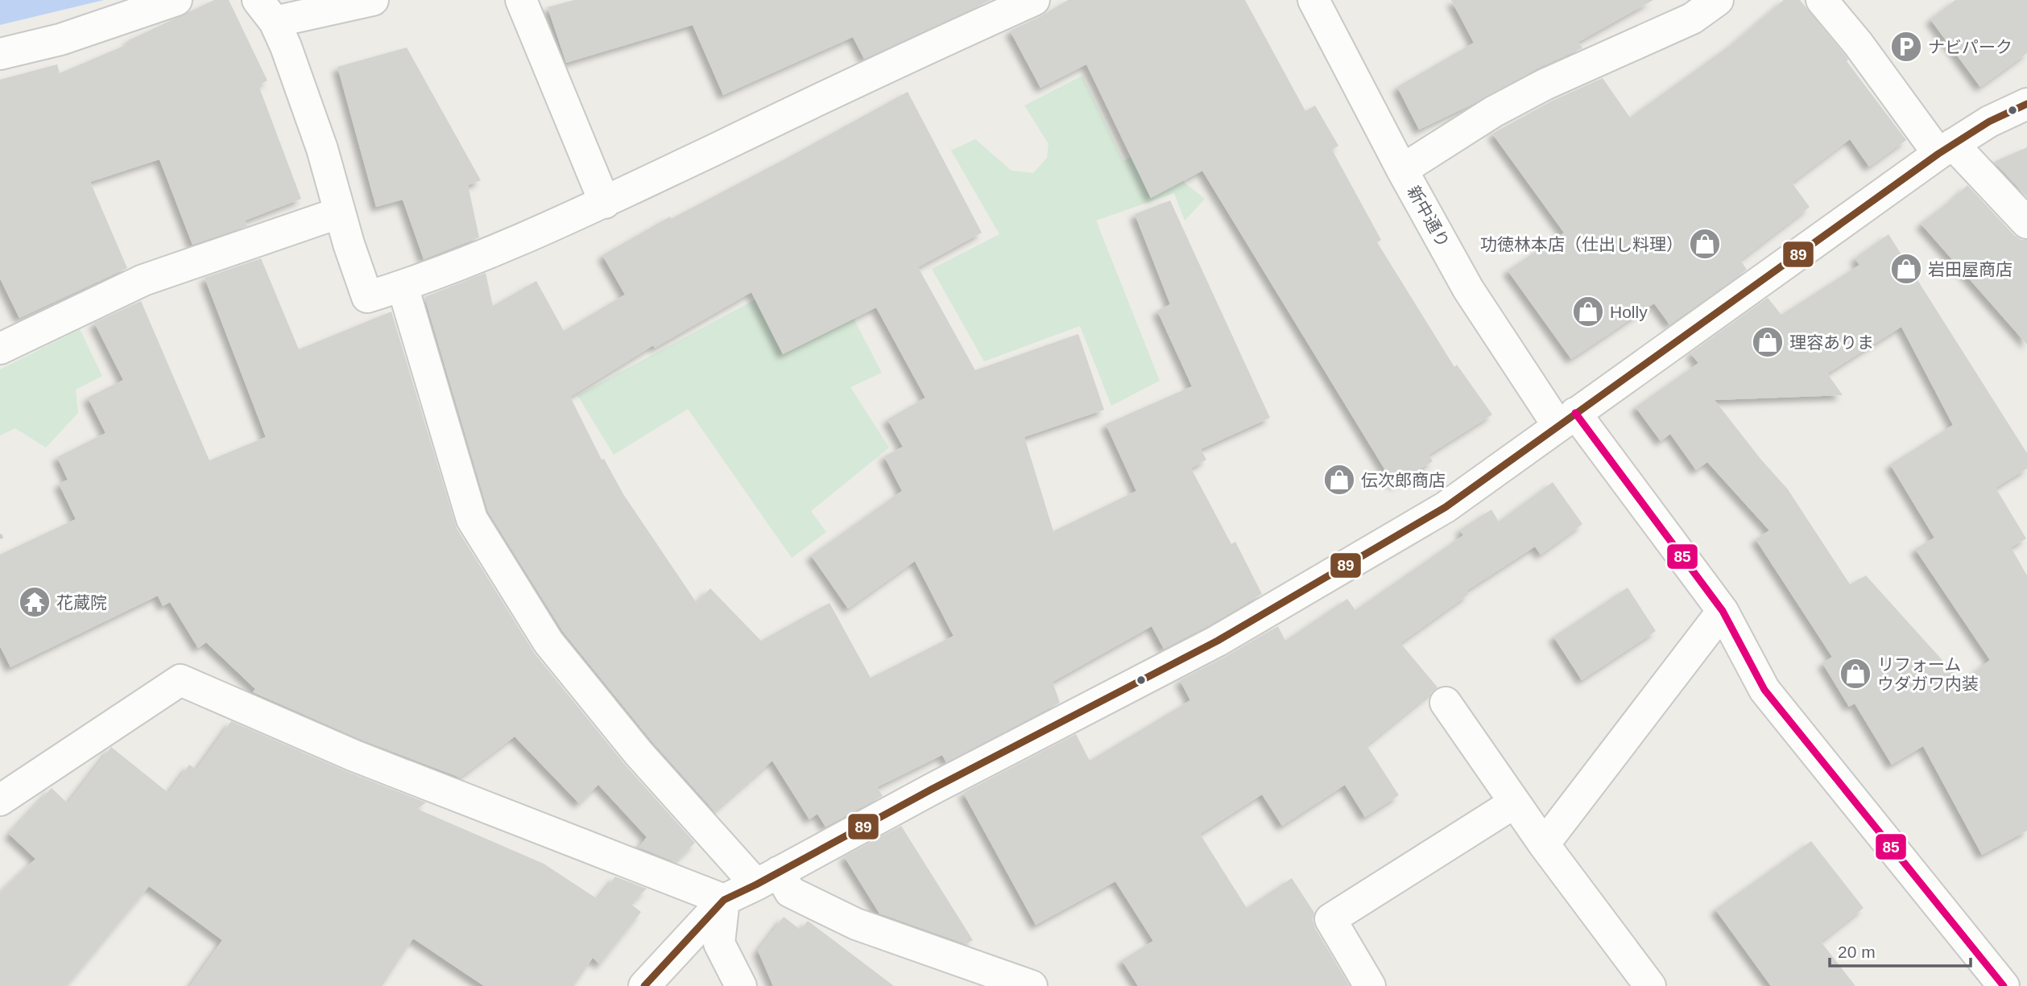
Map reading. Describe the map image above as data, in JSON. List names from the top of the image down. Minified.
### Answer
{"streets":{"street":["新中通り"]},"places":{"parking":["ナビパーク"],"shop":["功徳林本店（仕出し料理）","岩田屋商店","Holly","理容ありま","伝次郎商店","リフォーム ウダガワ内装"],"temple":["花蔵院"]},"lines":["transit line 89","transit line 85"],"scale_bar":"20 m"}
